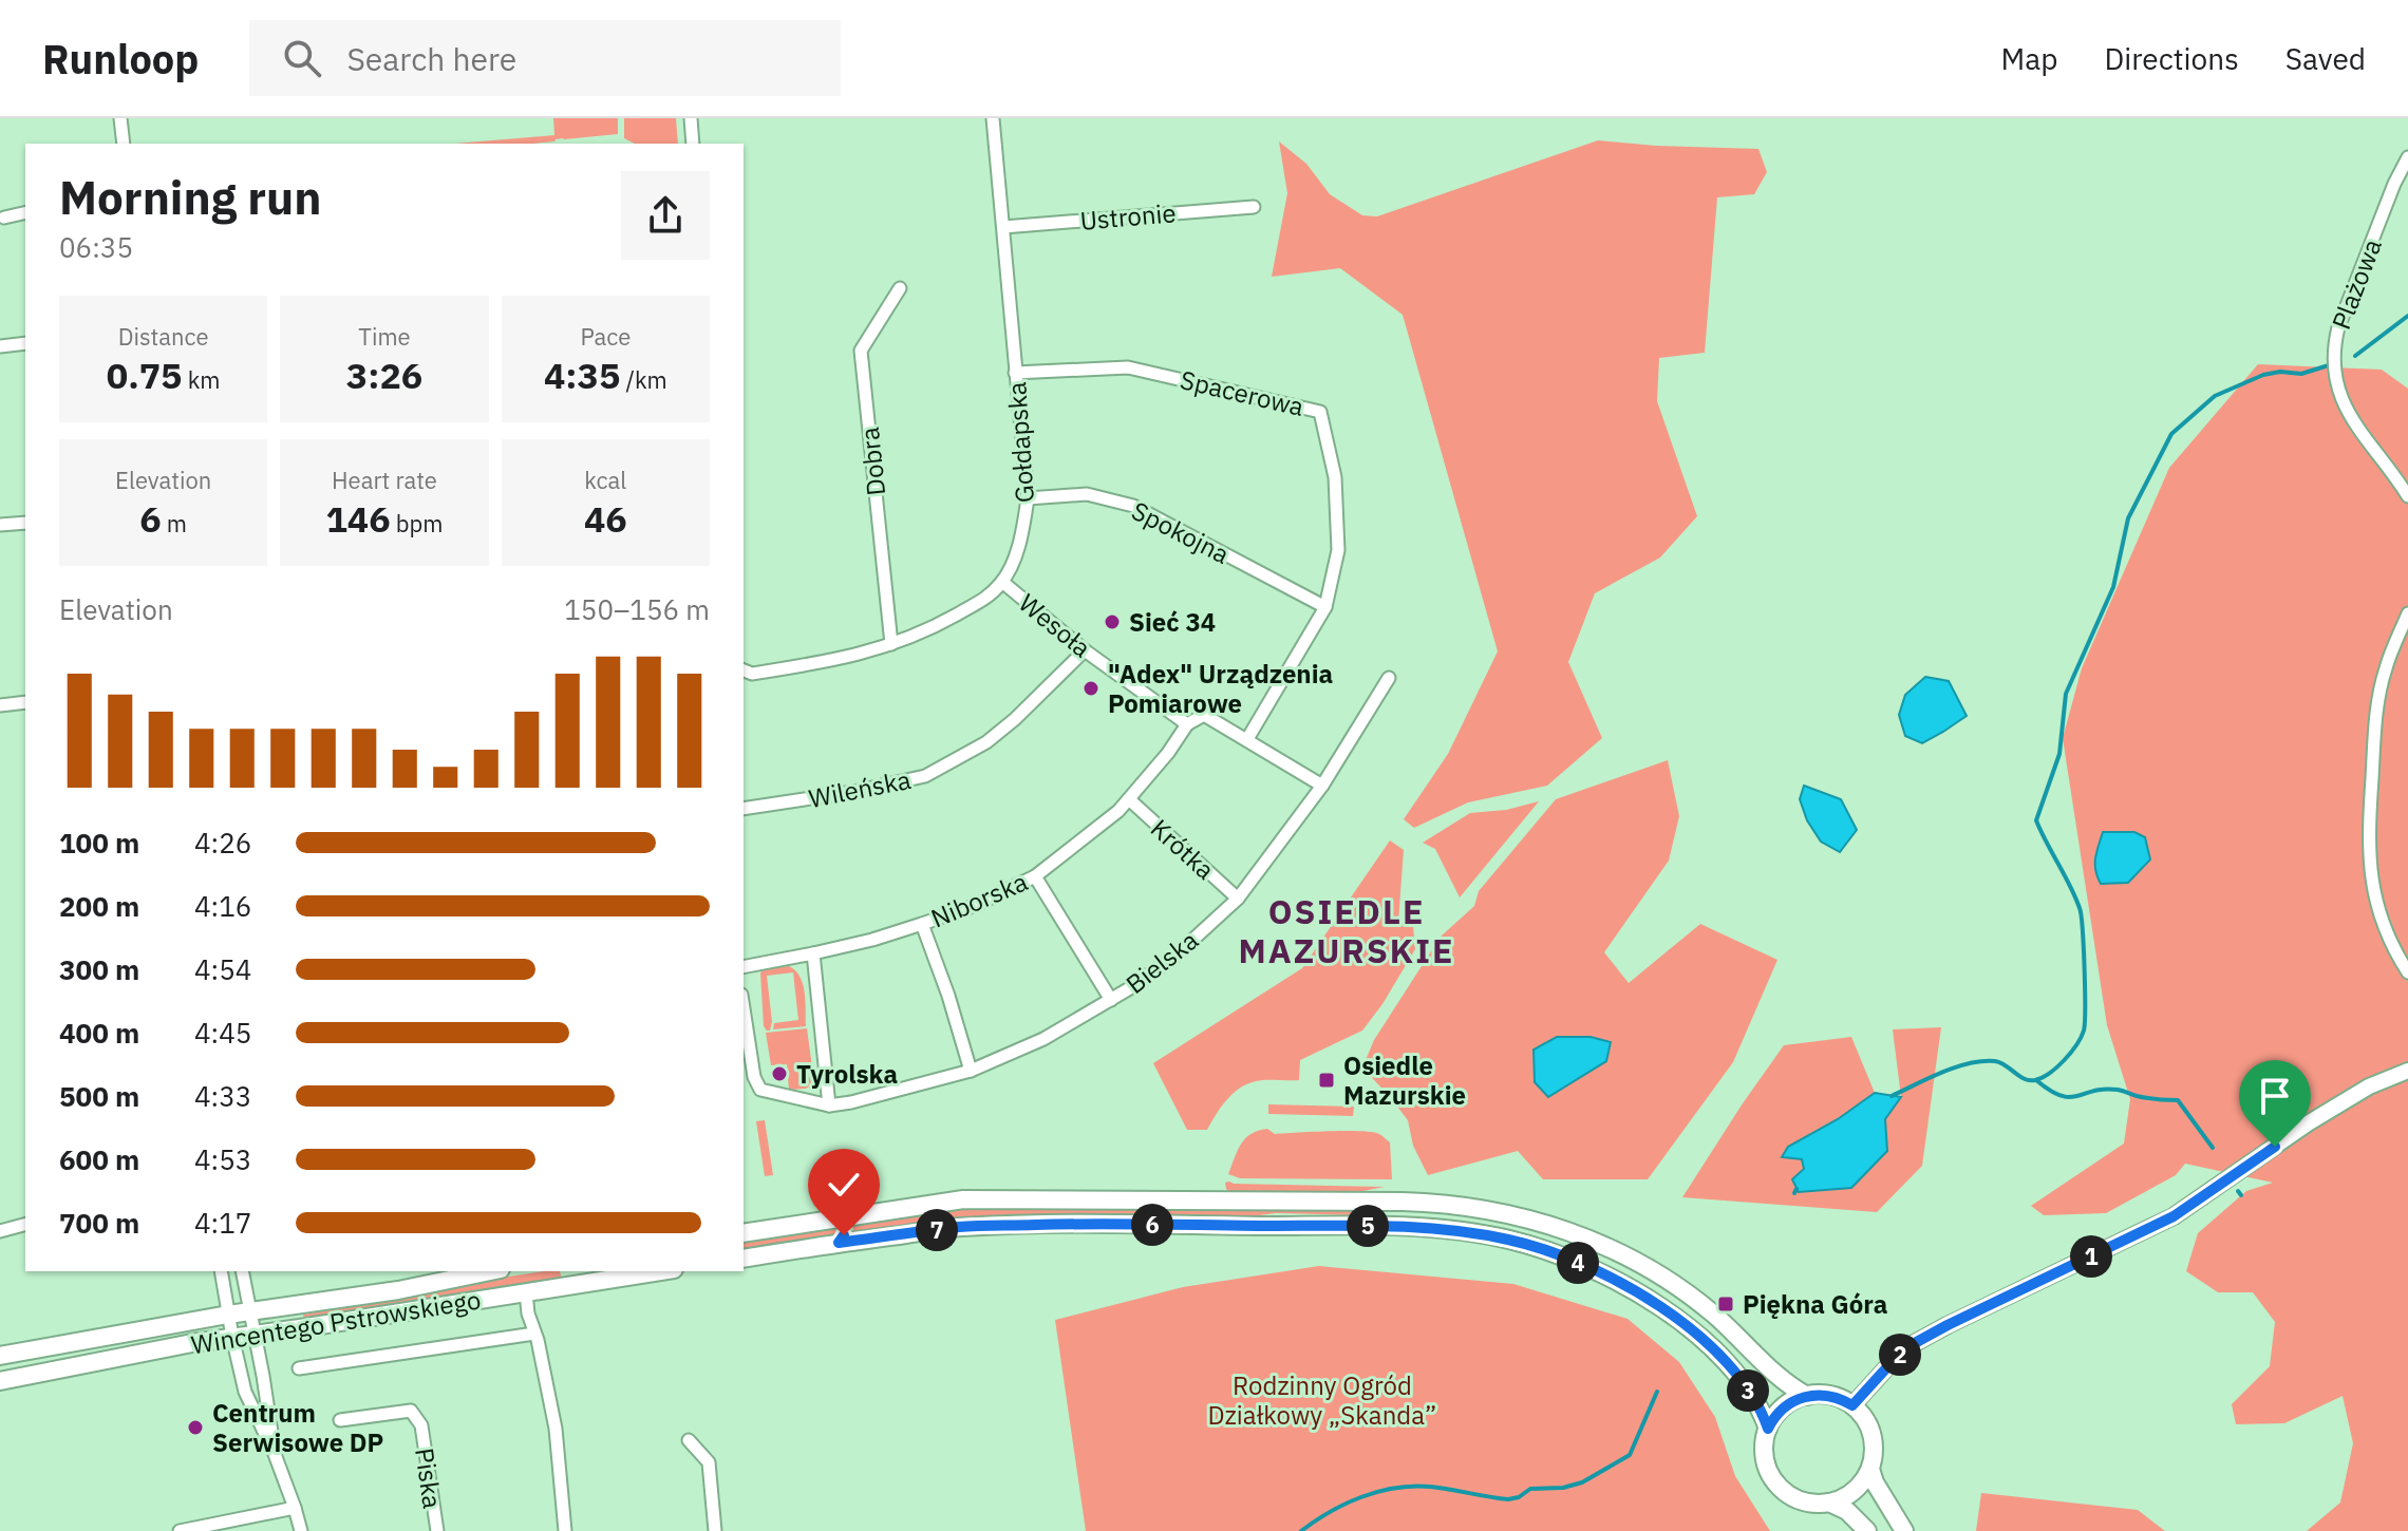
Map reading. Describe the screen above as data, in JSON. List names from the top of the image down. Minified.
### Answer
{"streets":{"main road":["Wincentego Pstrowskiego"],"street":["Ustronie","Plażowa","Spacerowa","Gołdapska","Dobra","Spokojna","Wesoła","Wileńska","Krótka","Niborska","Bielska","Piska"]},"crossings":[["Ustronie","Gołdapska"],["Spacerowa","Gołdapska"],["Spacerowa","Spokojna"],["Gołdapska","Dobra"],["Gołdapska","Spokojna"],["Gołdapska","Wesoła"],["Wesoła","Wileńska"],["Wesoła","Niborska"],["Krótka","Niborska"],["Krótka","Bielska"]],"districts":["OSIEDLE MAZURSKIE"],"parks":["Rodzinny Ogród Działkowy „Skanda”"],"places":{"other":["Sieć 34","\"Adex\" Urządzenia Pomiarowe","Tyrolska","Centrum Serwisowe DP"],"transit":["Osiedle Mazurskie","Piękna Góra"]},"page":{"header":"Runloop","search":"Search here","nav":["Map","Directions","Saved"],"heading":["Morning run","06:35"],"stats":[["Distance","0.75 km"],["Time","3:26"],["Pace","4:35 /km"],["Elevation","6 m"],["Heart rate","146 bpm"],["kcal","46"]],"chart":["Elevation","150–156 m"],"list":[{"name":"100 m","note":"4:26"},{"name":"200 m","note":"4:16"},{"name":"300 m","note":"4:54"},{"name":"400 m","note":"4:45"},{"name":"500 m","note":"4:33"},{"name":"600 m","note":"4:53"},{"name":"700 m","note":"4:17"}],"pins":["6","5","7","1","4","2","3"]}}
